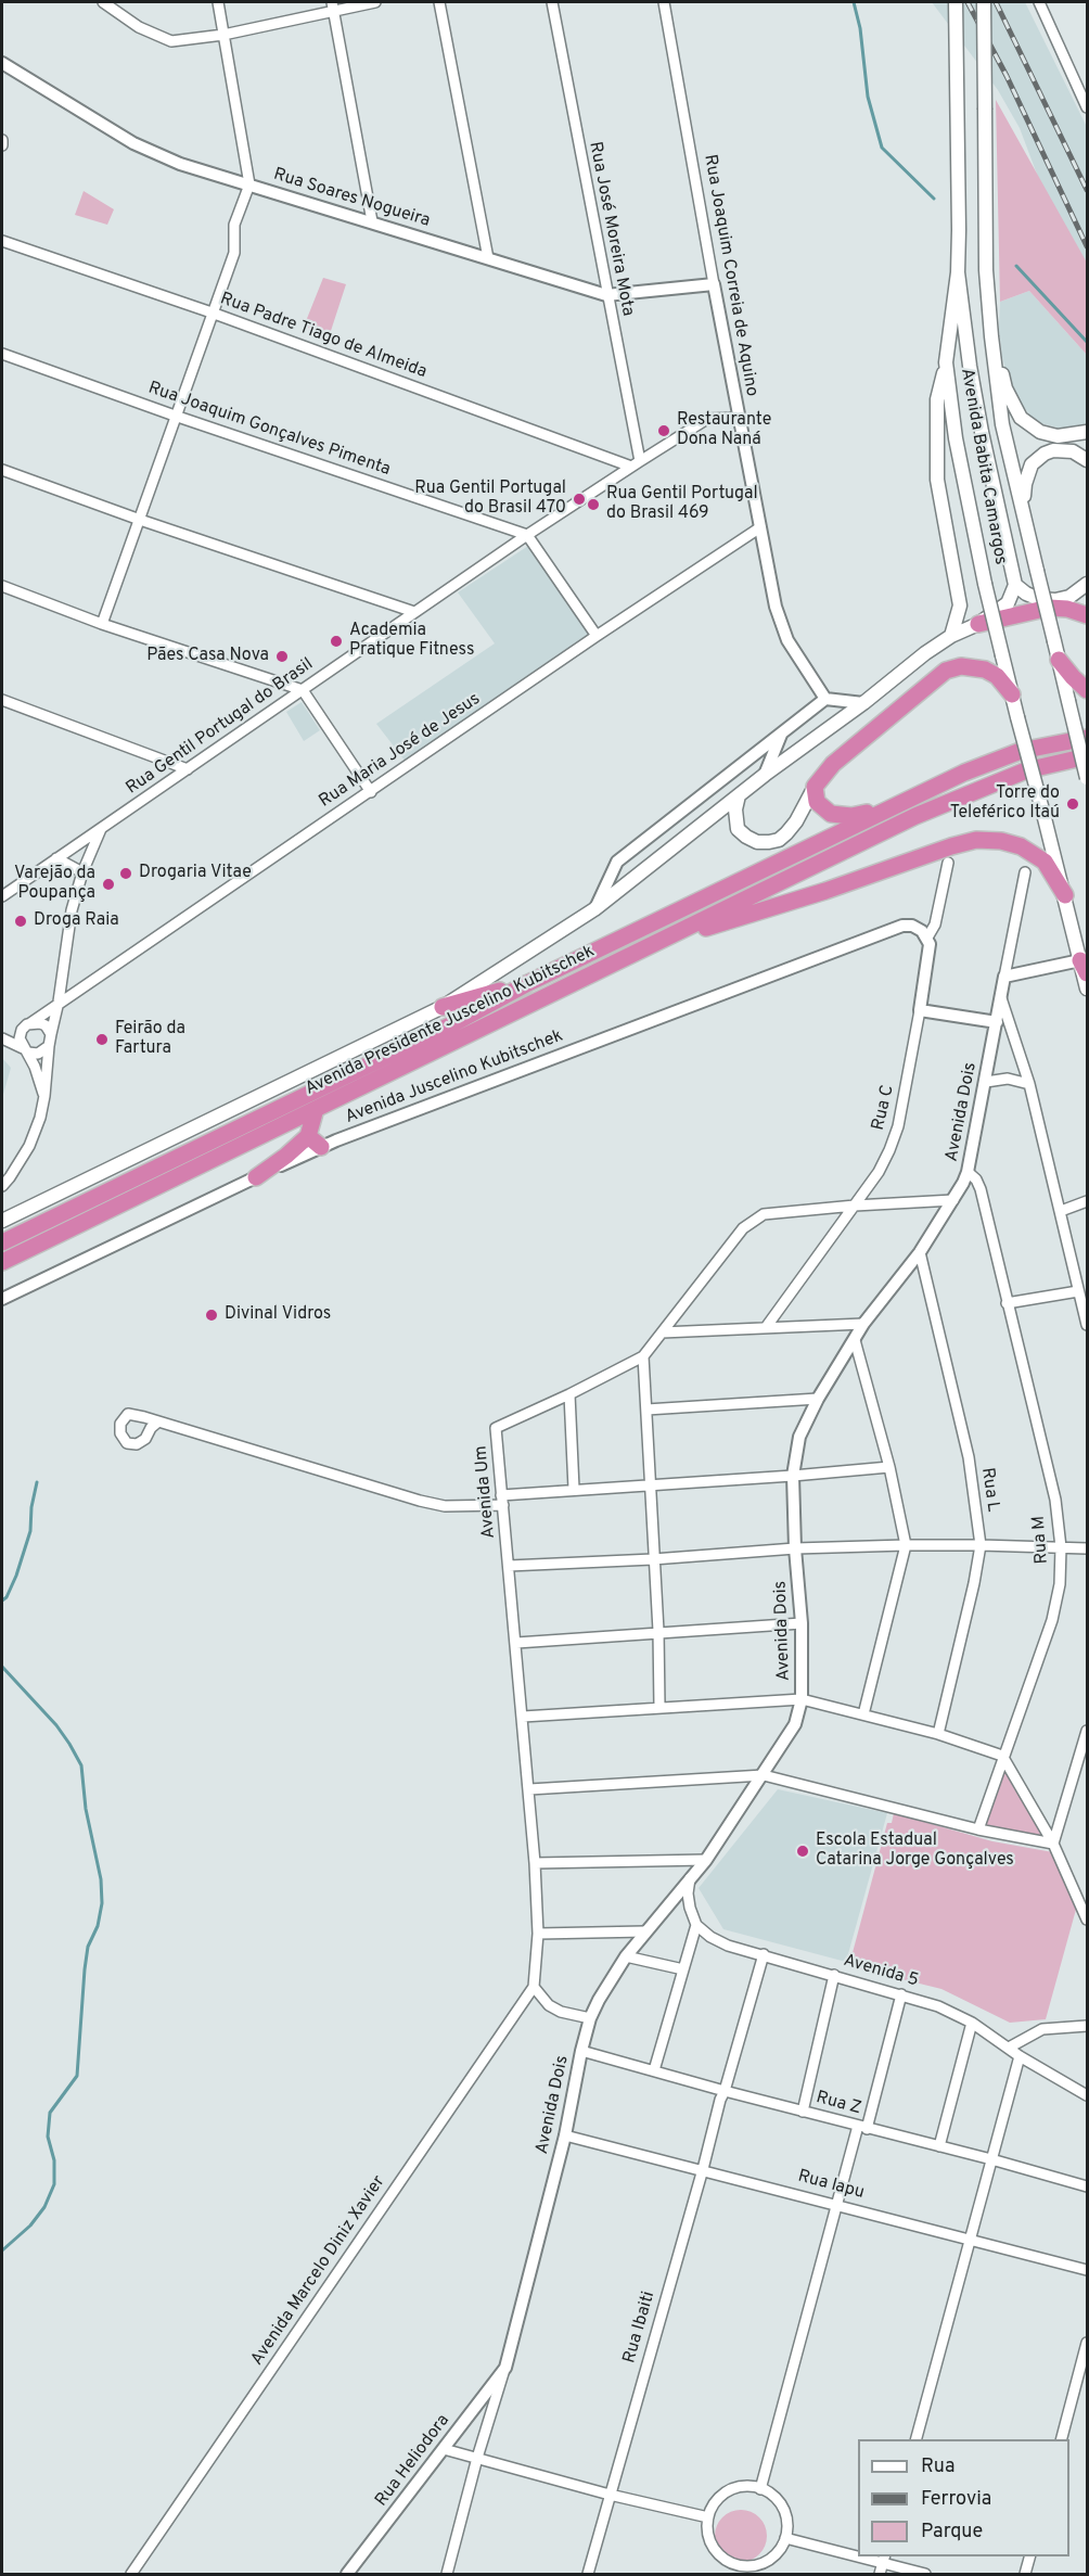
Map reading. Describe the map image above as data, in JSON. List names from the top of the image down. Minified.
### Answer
{"streets":{"highway":["Avenida Presidente Juscelino Kubitschek"],"main road":["Avenida Babita Camargos"],"street":["Rua Soares Nogueira","Rua José Moreira Mota","Rua Joaquim Correia de Aquino","Rua Padre Tiago de Almeida","Rua Joaquim Gonçalves Pimenta","Rua Gentil Portugal do Brasil","Rua Maria José de Jesus","Avenida Juscelino Kubitschek","Rua C","Avenida Dois","Rua L","Avenida Um","Rua M","Avenida 5","Rua Z","Rua Iapu","Avenida Marcelo Diniz Xavier","Rua Ibaiti","Rua Heliodora"]},"crossings":[["Rua Soares Nogueira","Rua José Moreira Mota"],["Rua Soares Nogueira","Rua Joaquim Correia de Aquino"],["Rua José Moreira Mota","Rua Padre Tiago de Almeida"],["Rua José Moreira Mota","Rua Gentil Portugal do Brasil"],["Rua Joaquim Correia de Aquino","Rua Gentil Portugal do Brasil"],["Rua Joaquim Correia de Aquino","Rua Maria José de Jesus"],["Rua Padre Tiago de Almeida","Rua Gentil Portugal do Brasil"],["Rua Joaquim Gonçalves Pimenta","Rua Gentil Portugal do Brasil"],["Avenida Juscelino Kubitschek","Rua C"],["Rua C","Avenida Um"],["Avenida Dois","Rua L"],["Avenida Dois","Avenida Um"],["Avenida Dois","Rua M"],["Avenida Dois","Rua Z"],["Avenida Dois","Rua Iapu"],["Avenida Dois","Rua Heliodora"],["Avenida Um","Avenida Marcelo Diniz Xavier"],["Avenida 5","Rua Ibaiti"],["Rua Z","Rua Ibaiti"],["Rua Iapu","Rua Ibaiti"]],"places":["Restaurante Dona Naná","Rua Gentil Portugal do Brasil 470","Rua Gentil Portugal do Brasil 469","Academia Pratique Fitness","Pães Casa Nova","Torre do Teleférico Itaú","Drogaria Vitae","Varejão da Poupança","Droga Raia","Feirão da Fartura","Divinal Vidros","Escola Estadual Catarina Jorge Gonçalves"],"legend":["Rua","Ferrovia","Parque"]}
